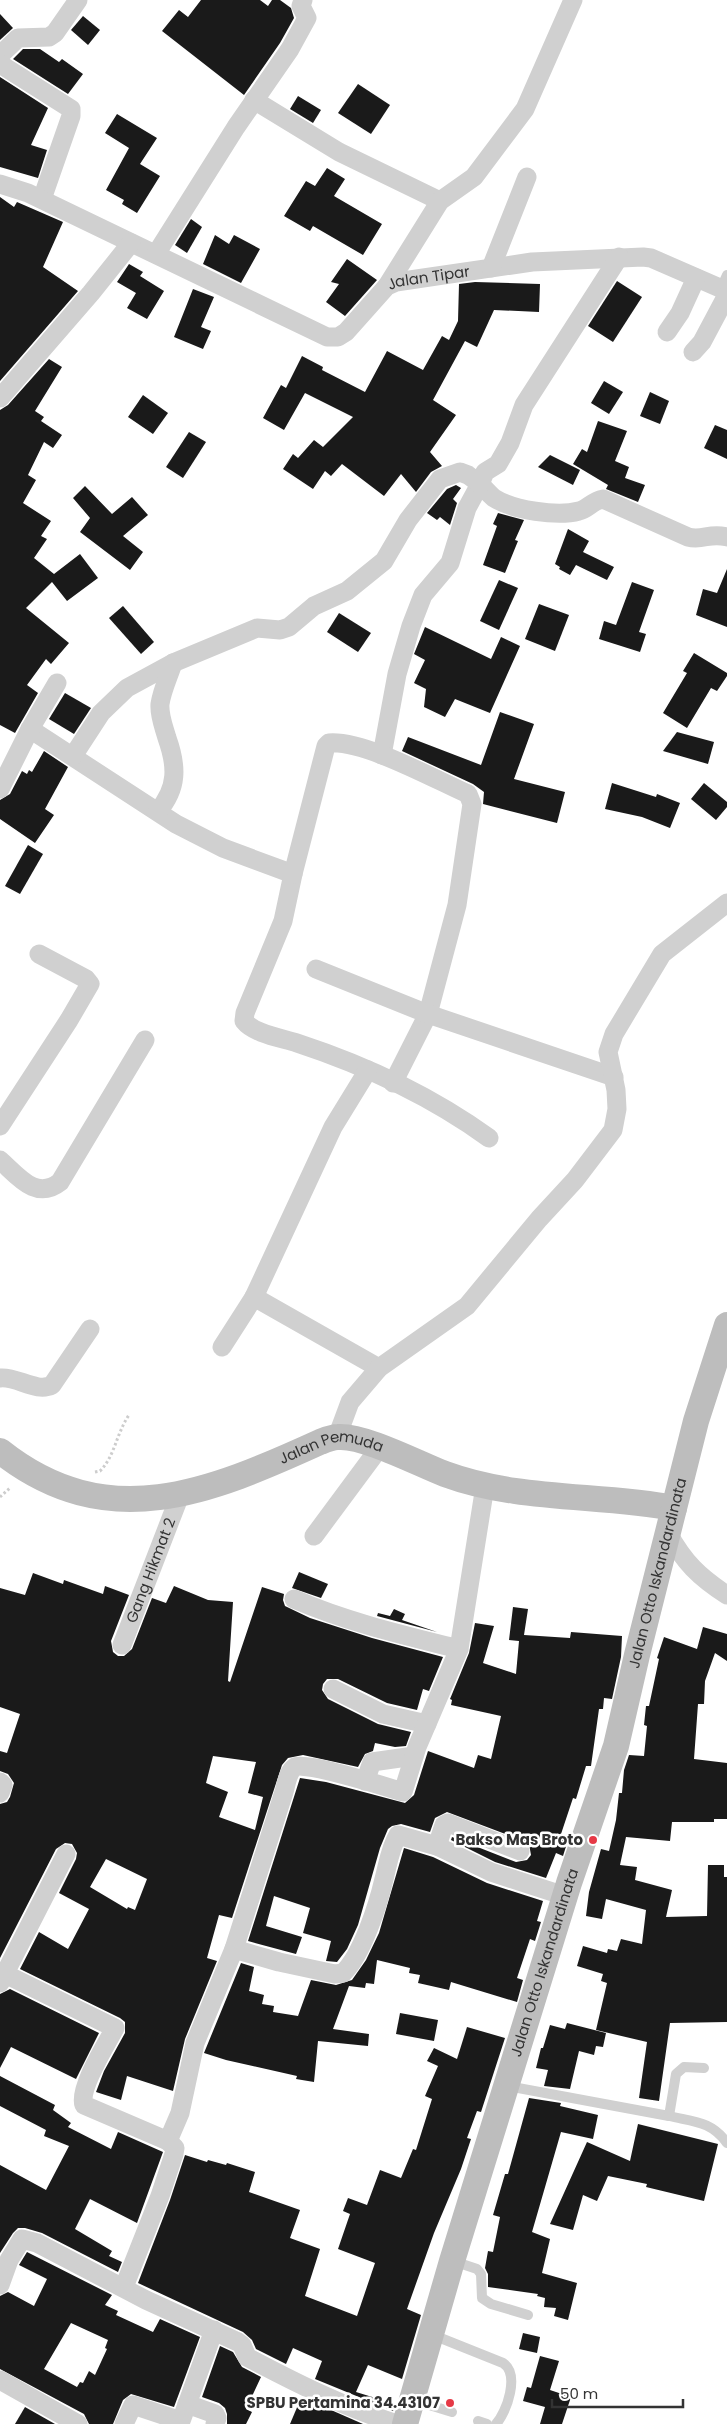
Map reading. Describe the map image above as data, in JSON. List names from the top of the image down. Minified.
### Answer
{"streets":{"main road":["Jalan Pemuda","Jalan Otto Iskandardinata"],"street":["Jalan Tipar","Gang Hikmat 2"]},"crossings":[["Jalan Pemuda","Gang Hikmat 2"],["Jalan Pemuda","Jalan Otto Iskandardinata"]],"places":["Bakso Mas Broto","SPBU Pertamina 34.43107"],"scale_bar":"50 m"}
